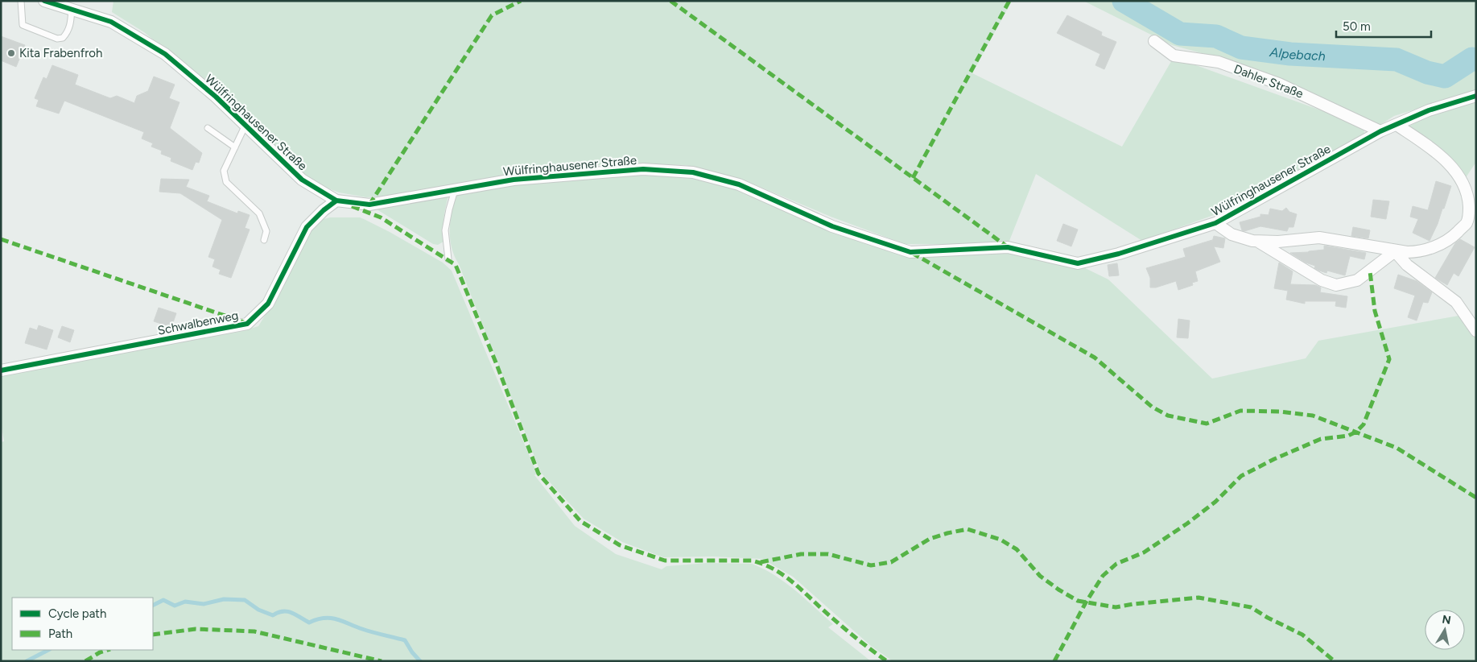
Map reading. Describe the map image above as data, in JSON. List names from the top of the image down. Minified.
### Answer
{"streets":{"street":["Dahler Straße","Wülfringhausener Straße","Schwalbenweg"]},"crossings":[["Dahler Straße","Wülfringhausener Straße"],["Wülfringhausener Straße","Schwalbenweg"]],"water":["Alpebach"],"places":["Kita Frabenfroh"],"legend":["Cycle path","Path"],"scale_bar":"50 m","north":"top"}
